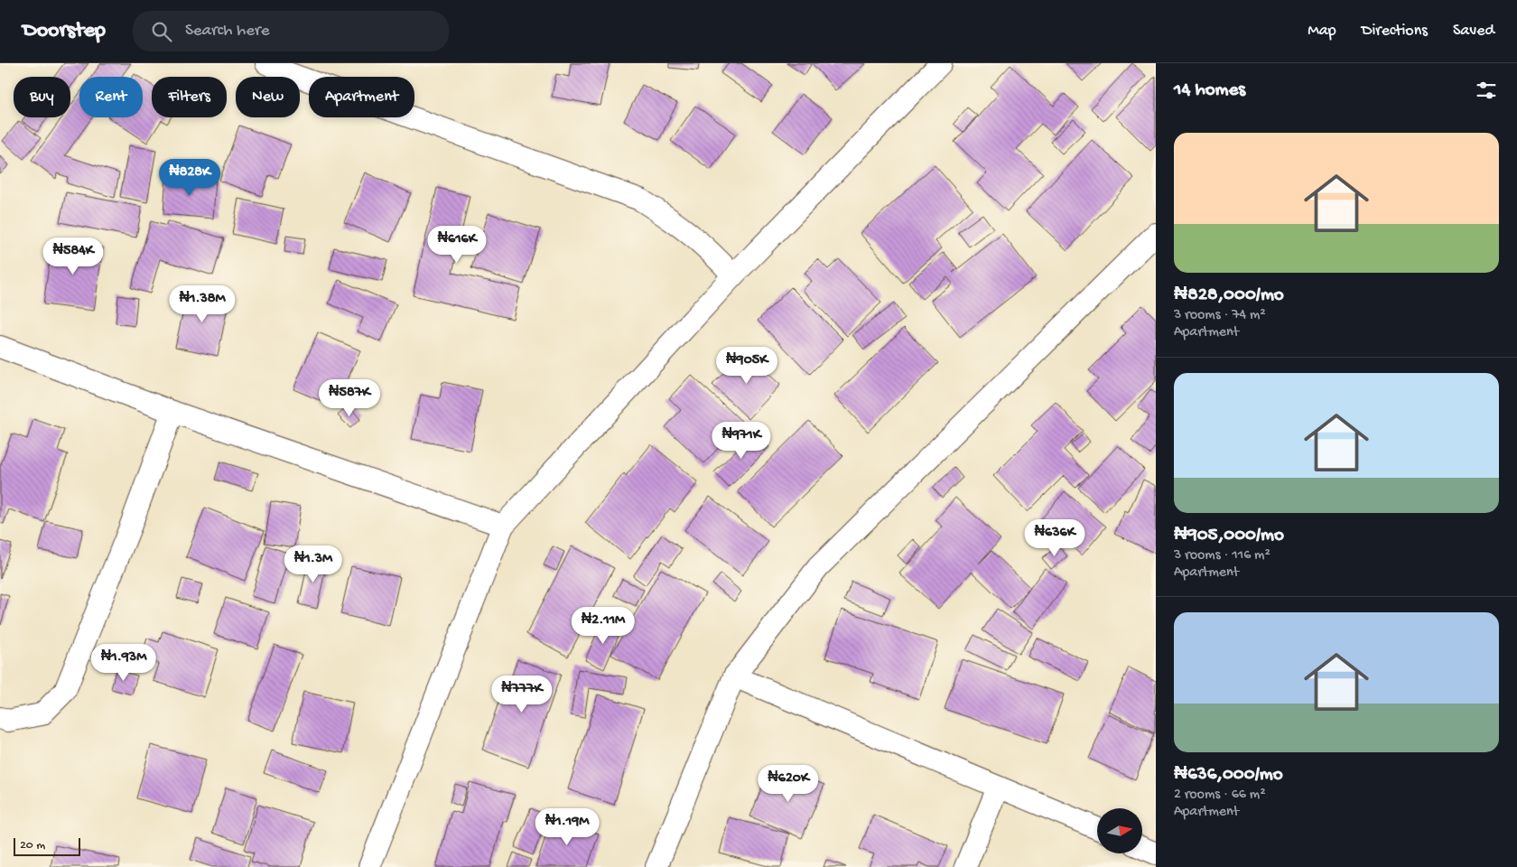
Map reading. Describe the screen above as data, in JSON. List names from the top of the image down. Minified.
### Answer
{"scale_bar":"20 m","north":"right","page":{"header":"Doorstep","search":"Search here","nav":["Map","Directions","Saved"],"heading":"14 homes","chip":["Buy","Rent","Filters","New","Apartment"],"list":[{"name":"₦828,000/mo","note":"3 rooms · 74 m² · Apartment"},{"name":"₦905,000/mo","note":"3 rooms · 116 m² · Apartment"},{"name":"₦636,000/mo","note":"2 rooms · 66 m² · Apartment"}],"price":["₦828K","₦616K","₦584K","₦1.38M","₦905K","₦587K","₦971K","₦636K","₦1.3M","₦2.11M","₦1.93M","₦777K","₦620K","₦1.19M"],"scale":"20 m"}}
